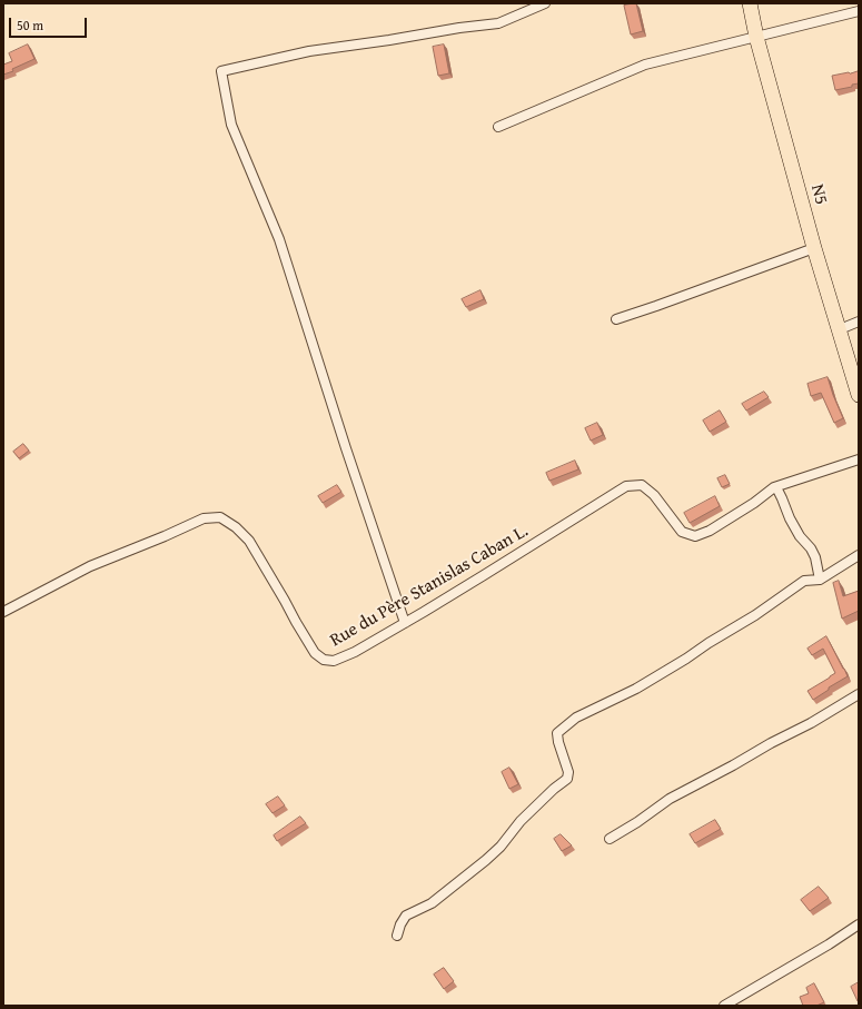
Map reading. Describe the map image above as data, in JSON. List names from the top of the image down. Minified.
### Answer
{"streets":{"main road":["N5"],"street":["Rue du Père Stanislas Caban L."]},"scale_bar":"50 m"}
